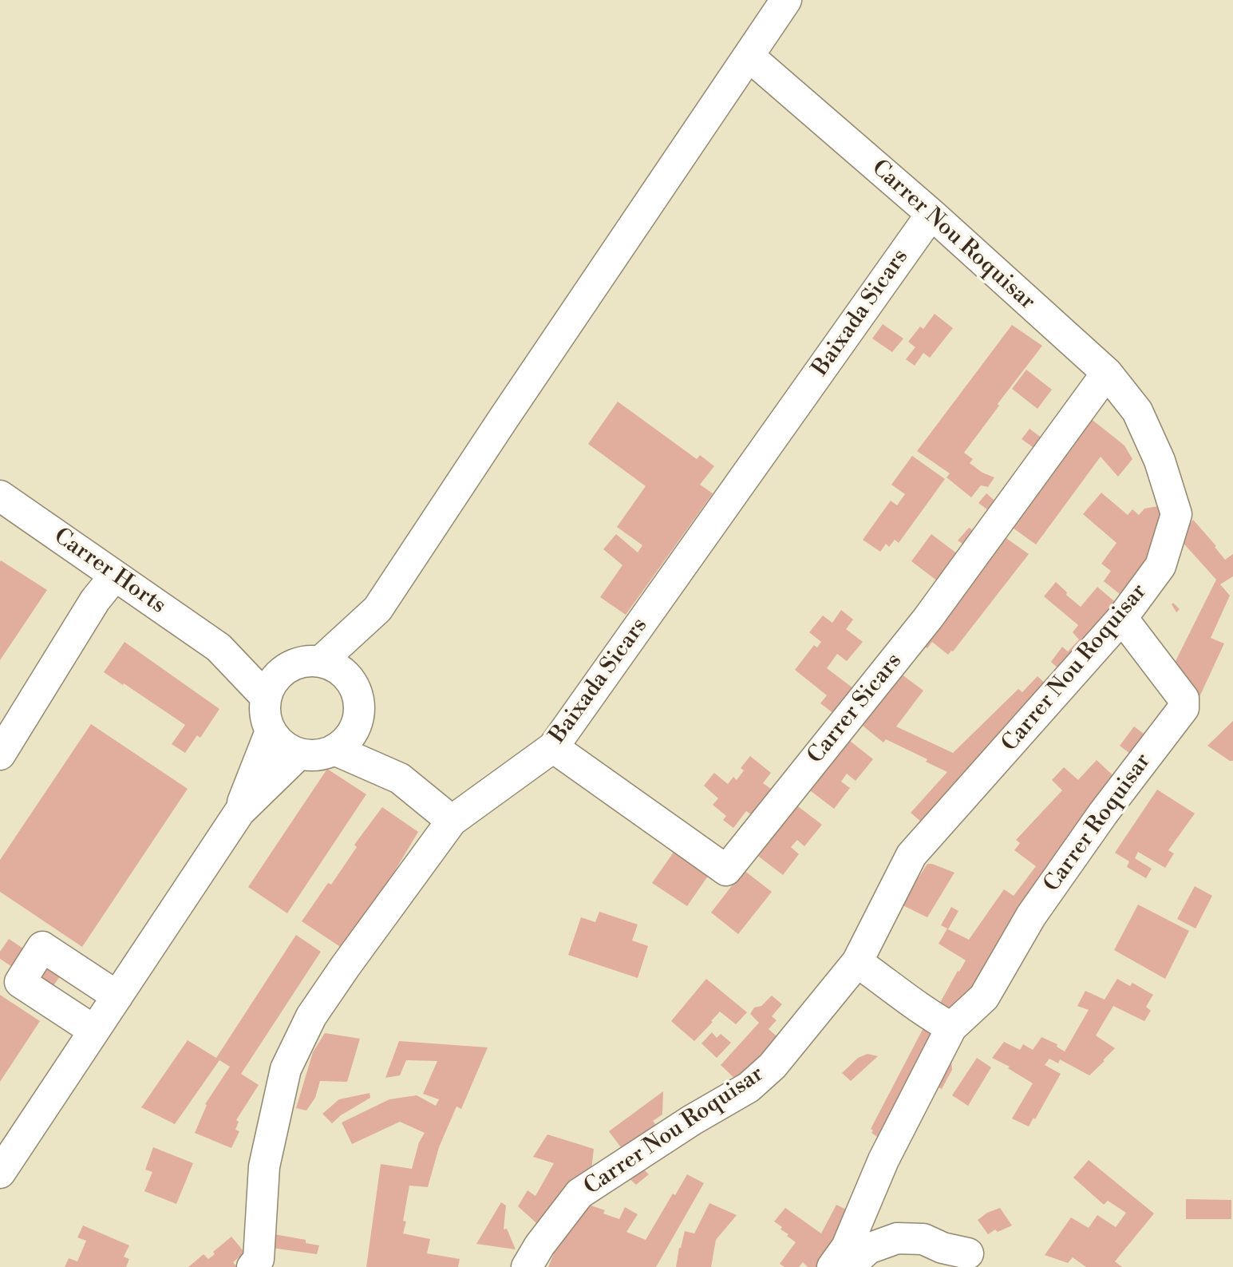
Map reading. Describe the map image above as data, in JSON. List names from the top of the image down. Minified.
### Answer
{"streets":{"street":["Carrer Nou Roquisar","Baixada Sicars","Carrer Horts","Carrer Sicars","Carrer Roquisar"]},"crossings":[["Carrer Nou Roquisar","Baixada Sicars"],["Carrer Nou Roquisar","Carrer Sicars"],["Carrer Nou Roquisar","Carrer Roquisar"],["Baixada Sicars","Carrer Sicars"]]}
